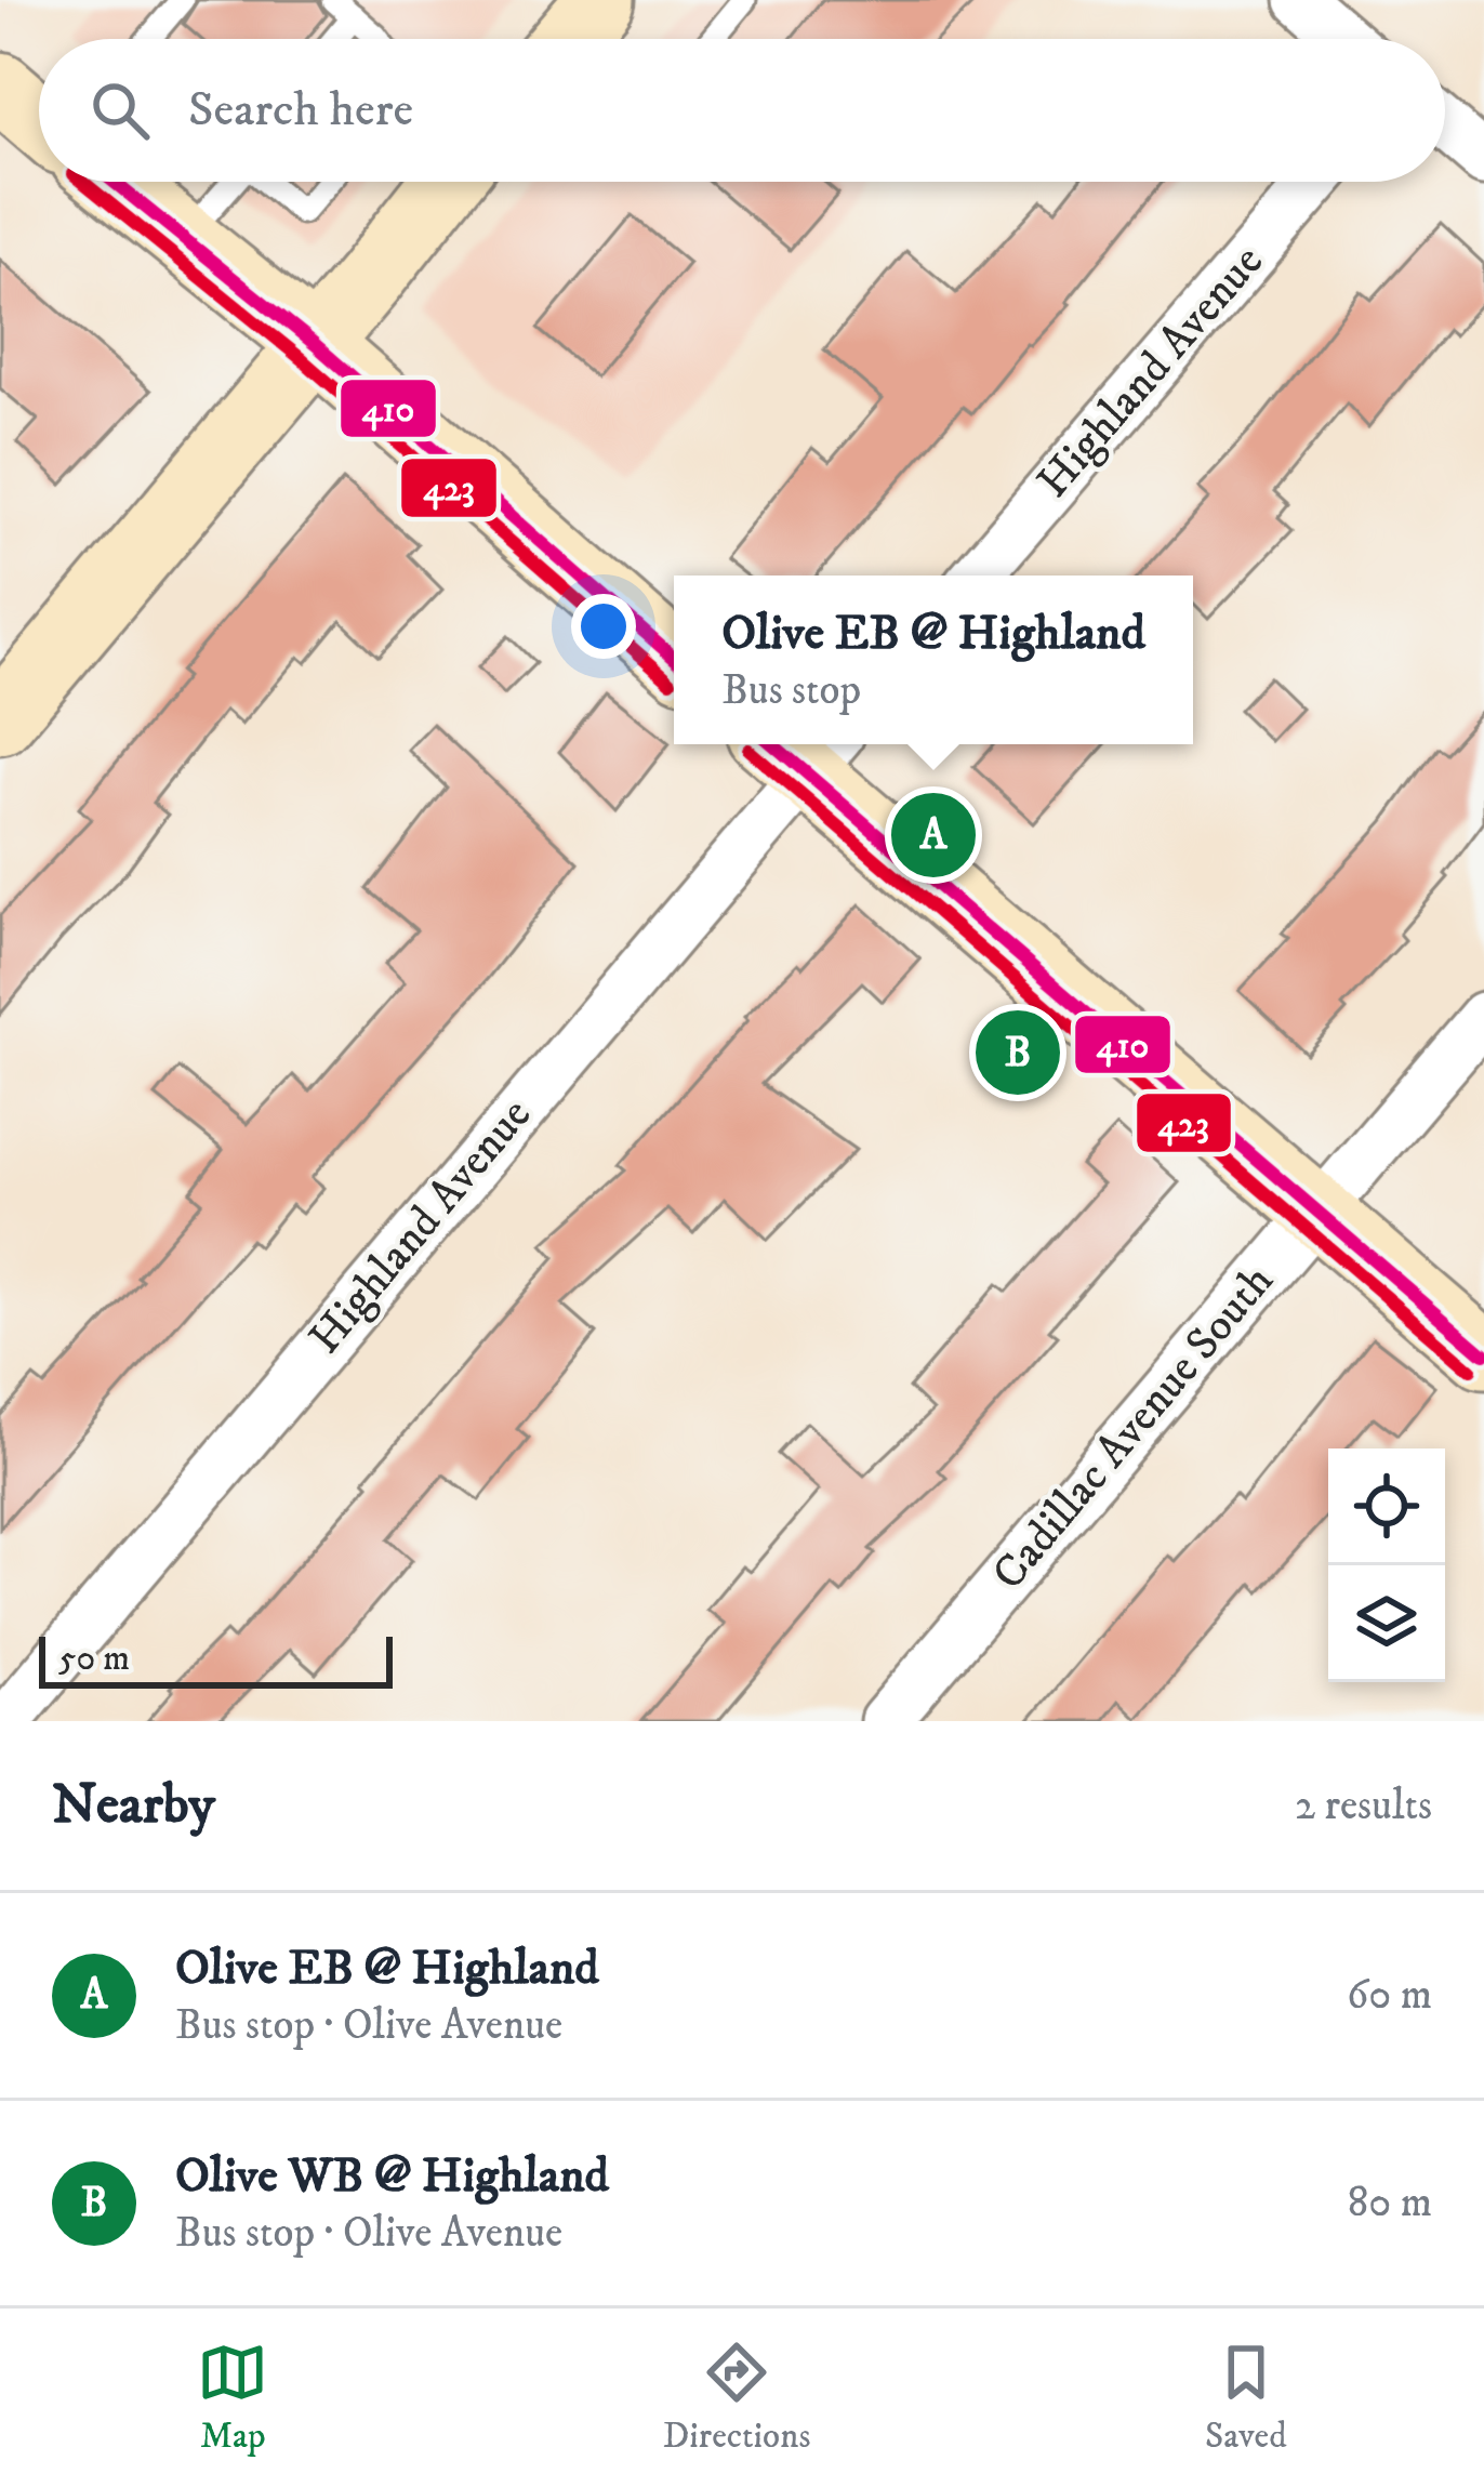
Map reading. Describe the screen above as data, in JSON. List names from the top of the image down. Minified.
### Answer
{"streets":{"street":["Highland Avenue","Cadillac Avenue South"]},"lines":["transit line 410","transit line 423"],"scale_bar":"50 m","page":{"search":"Search here","popup":["Olive EB @ Highland","Bus stop"],"pins":["A","B"],"scale":"50 m","heading":["Nearby","2 results"],"list":[{"mark":"A","name":"Olive EB @ Highland","note":"Bus stop · Olive Avenue","value":"60 m"},{"mark":"B","name":"Olive WB @ Highland","note":"Bus stop · Olive Avenue","value":"80 m"}],"nav":["Map","Directions","Saved"]}}
